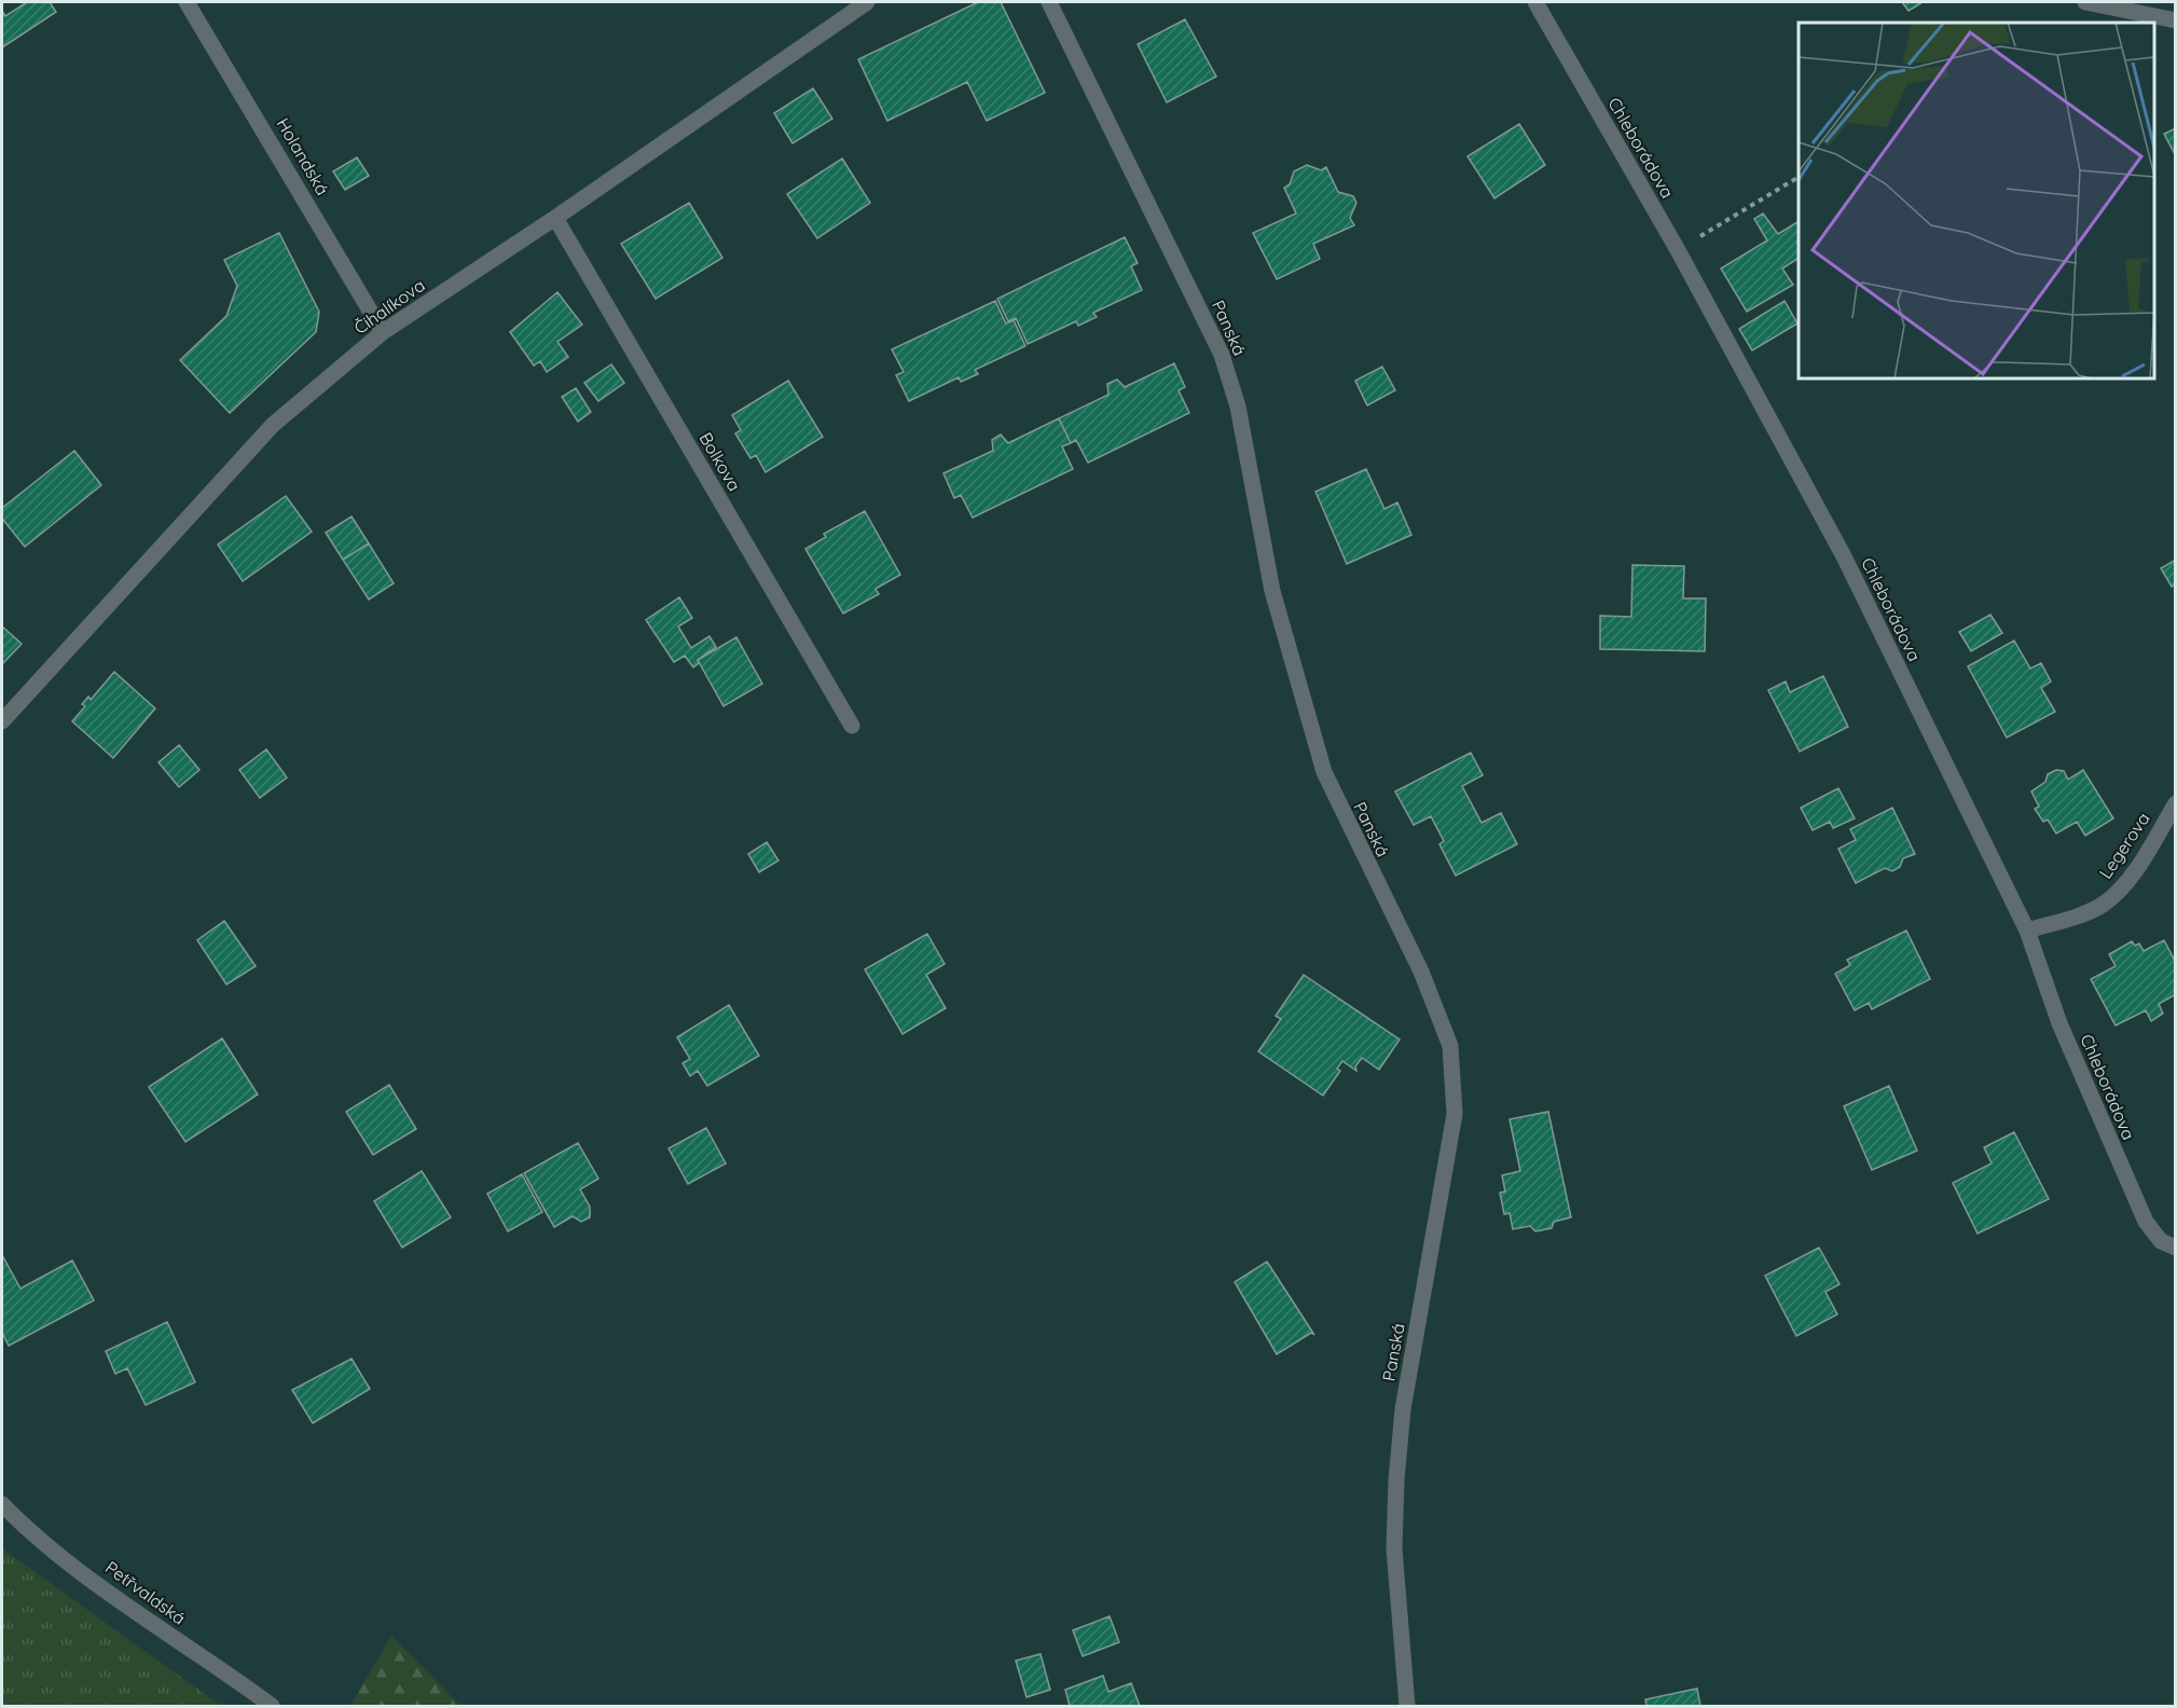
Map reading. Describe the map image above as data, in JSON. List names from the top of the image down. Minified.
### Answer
{"streets":{"street":["Chleborádova","Holandská","Čihalíkova","Panská","Bolkova","Legerova","Petřvaldská"]},"crossings":[["Chleborádova","Legerova"],["Holandská","Čihalíkova"],["Čihalíkova","Bolkova"]]}
